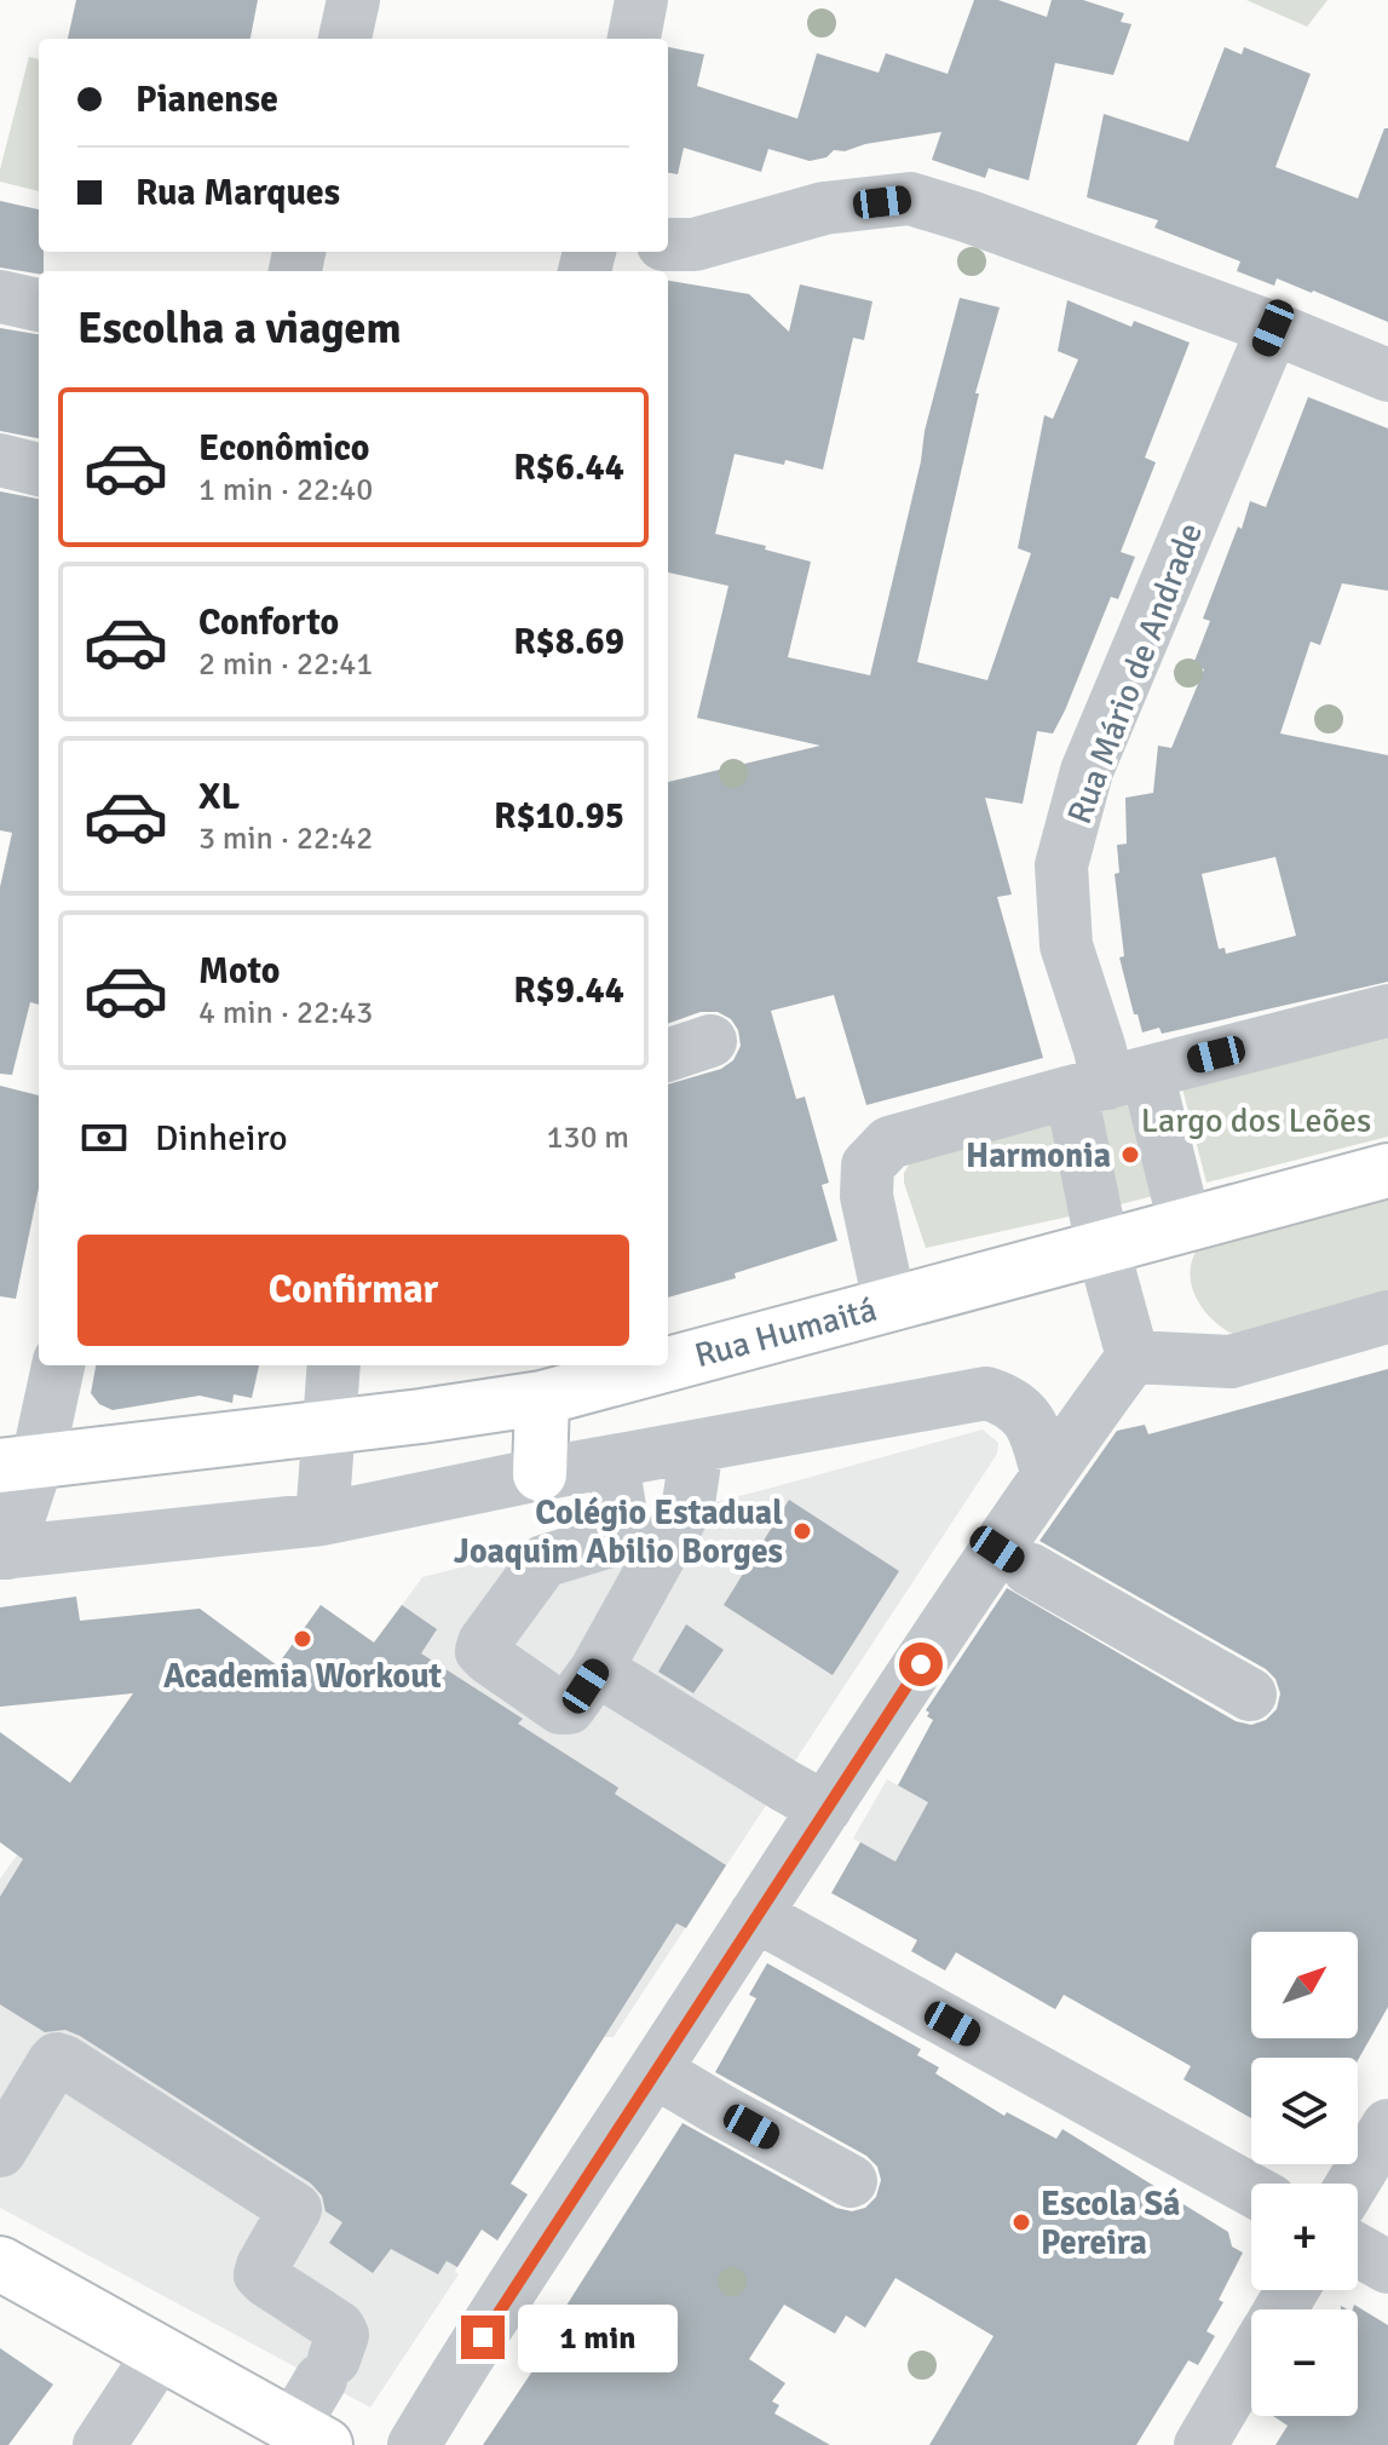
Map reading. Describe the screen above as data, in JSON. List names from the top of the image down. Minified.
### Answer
{"streets":{"main road":["Rua Humaitá"],"street":["Rua Mário de Andrade"]},"parks":["Largo dos Leões"],"places":["Harmonia","Colégio Estadual Joaquim Abilio Borges","Academia Workout","Escola Sá Pereira"],"north":"top right","page":{"banner":["Pianense","Rua Marques"],"heading":"Escolha a viagem","list":[{"name":"Econômico","note":"1 min · 22:40","value":"R$6.44"},{"name":"Conforto","note":"2 min · 22:41","value":"R$8.69"},{"name":"XL","note":"3 min · 22:42","value":"R$10.95"},{"name":"Moto","note":"4 min · 22:43","value":"R$9.44"}],"pay":["Dinheiro","130 m"],"buttons":"Confirmar","map_buttons":["+","−"],"bubble":"1 min"}}
